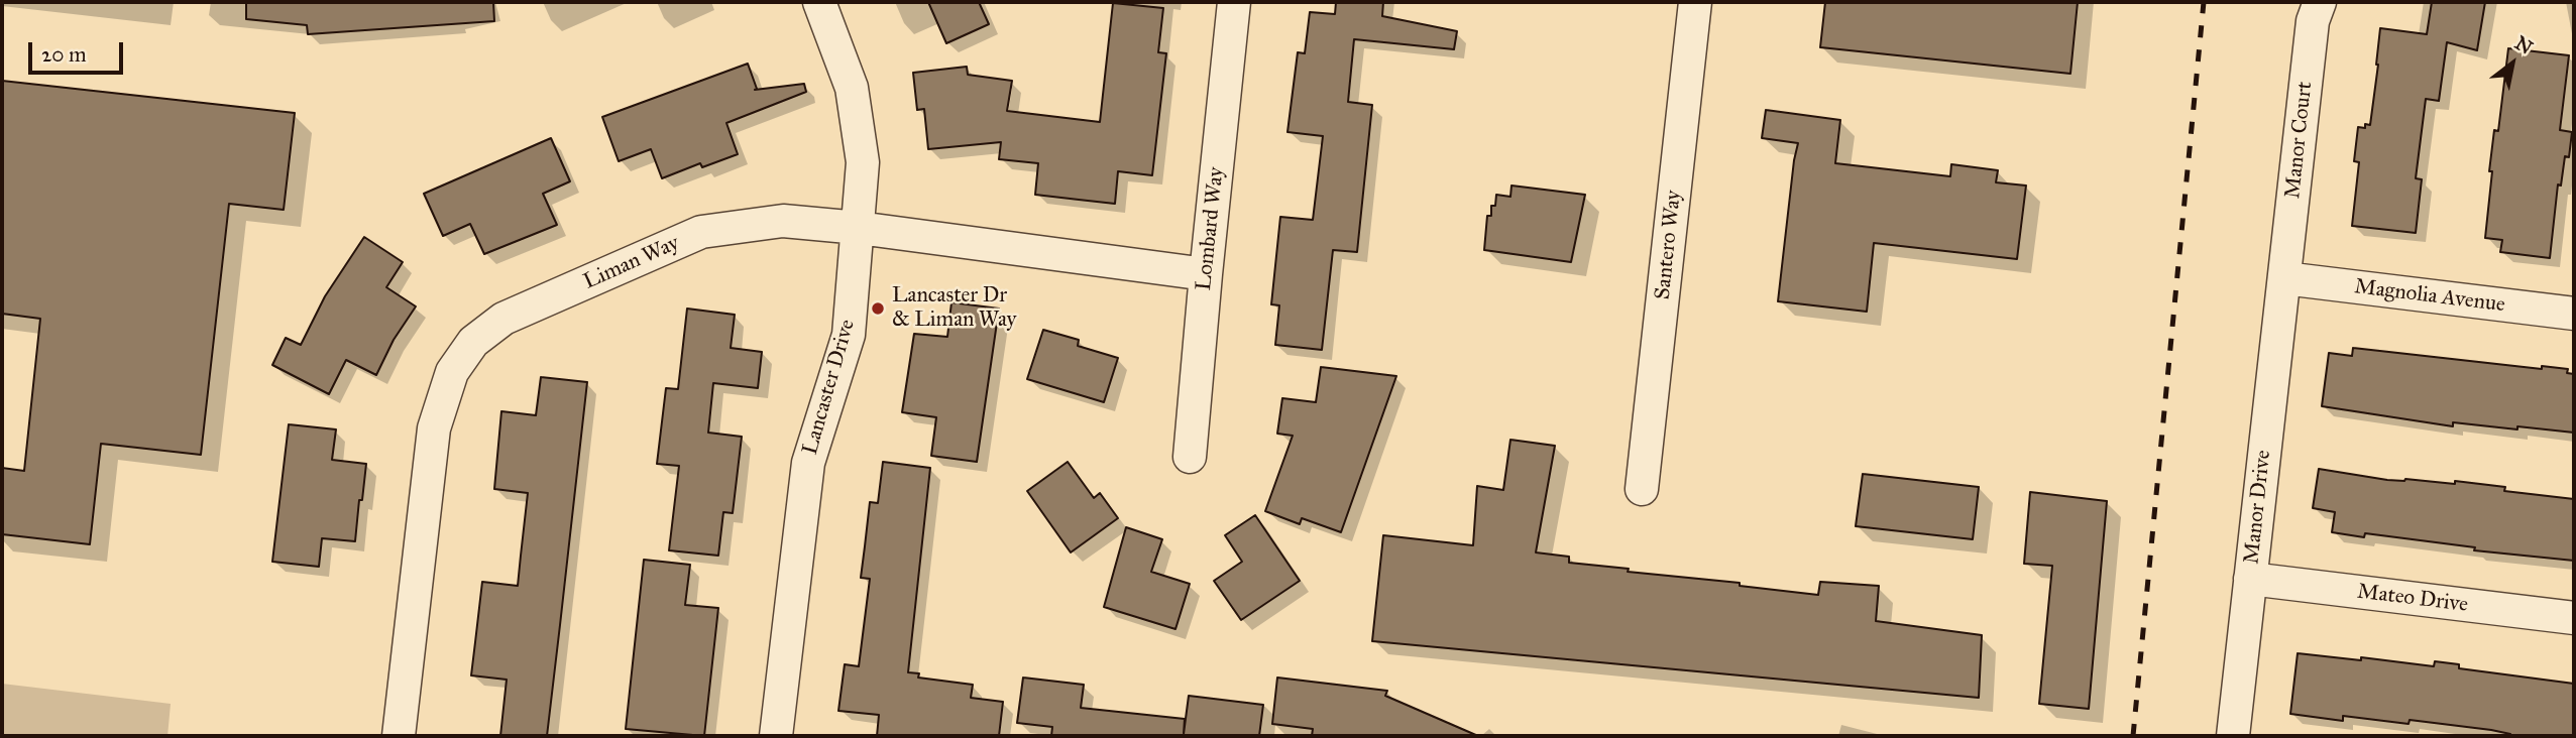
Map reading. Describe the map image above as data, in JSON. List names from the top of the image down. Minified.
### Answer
{"streets":{"street":["Manor Court","Lombard Way","Santero Way","Liman Way","Magnolia Avenue","Lancaster Drive","Manor Drive","Mateo Drive"]},"crossings":[["Manor Court","Magnolia Avenue"],["Manor Court","Manor Drive"],["Lombard Way","Liman Way"],["Liman Way","Lancaster Drive"],["Magnolia Avenue","Manor Drive"],["Manor Drive","Mateo Drive"]],"places":["Lancaster Dr & Liman Way"],"scale_bar":"20 m","north":"top right"}
